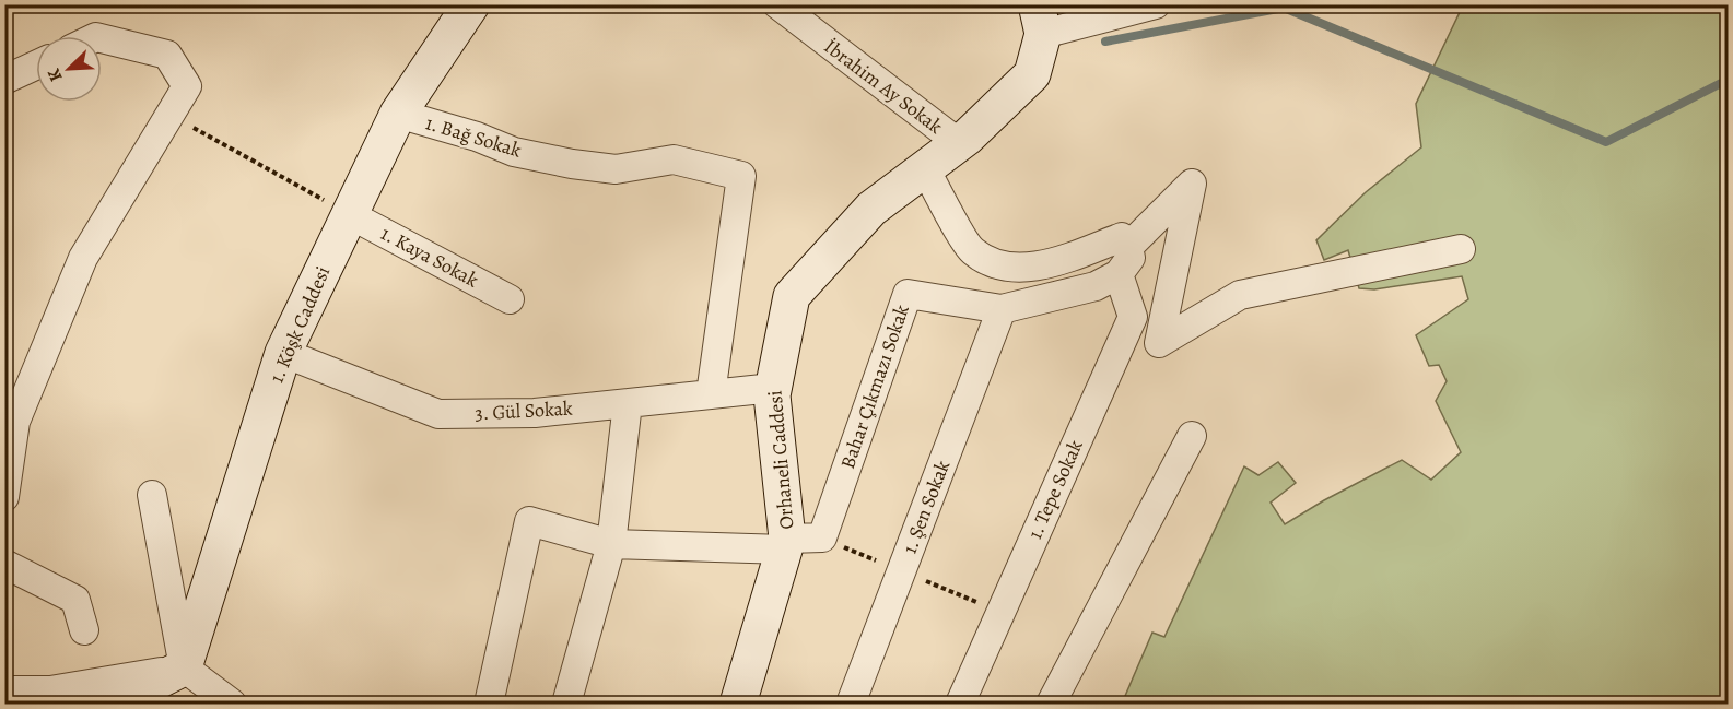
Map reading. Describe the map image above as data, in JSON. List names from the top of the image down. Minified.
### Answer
{"streets":{"main road":["1. Köşk Caddesi","Orhaneli Caddesi"],"street":["İbrahim Ay Sokak","1. Bağ Sokak","1. Kaya Sokak","Bahar Çıkmazı Sokak","3. Gül Sokak","1. Tepe Sokak","1. Şen Sokak"]},"crossings":[["İbrahim Ay Sokak","Orhaneli Caddesi"],["1. Bağ Sokak","1. Köşk Caddesi"],["1. Bağ Sokak","3. Gül Sokak"],["1. Kaya Sokak","1. Köşk Caddesi"],["1. Köşk Caddesi","3. Gül Sokak"],["Bahar Çıkmazı Sokak","Orhaneli Caddesi"],["Bahar Çıkmazı Sokak","1. Şen Sokak"],["3. Gül Sokak","Orhaneli Caddesi"]],"north":"bottom left"}
